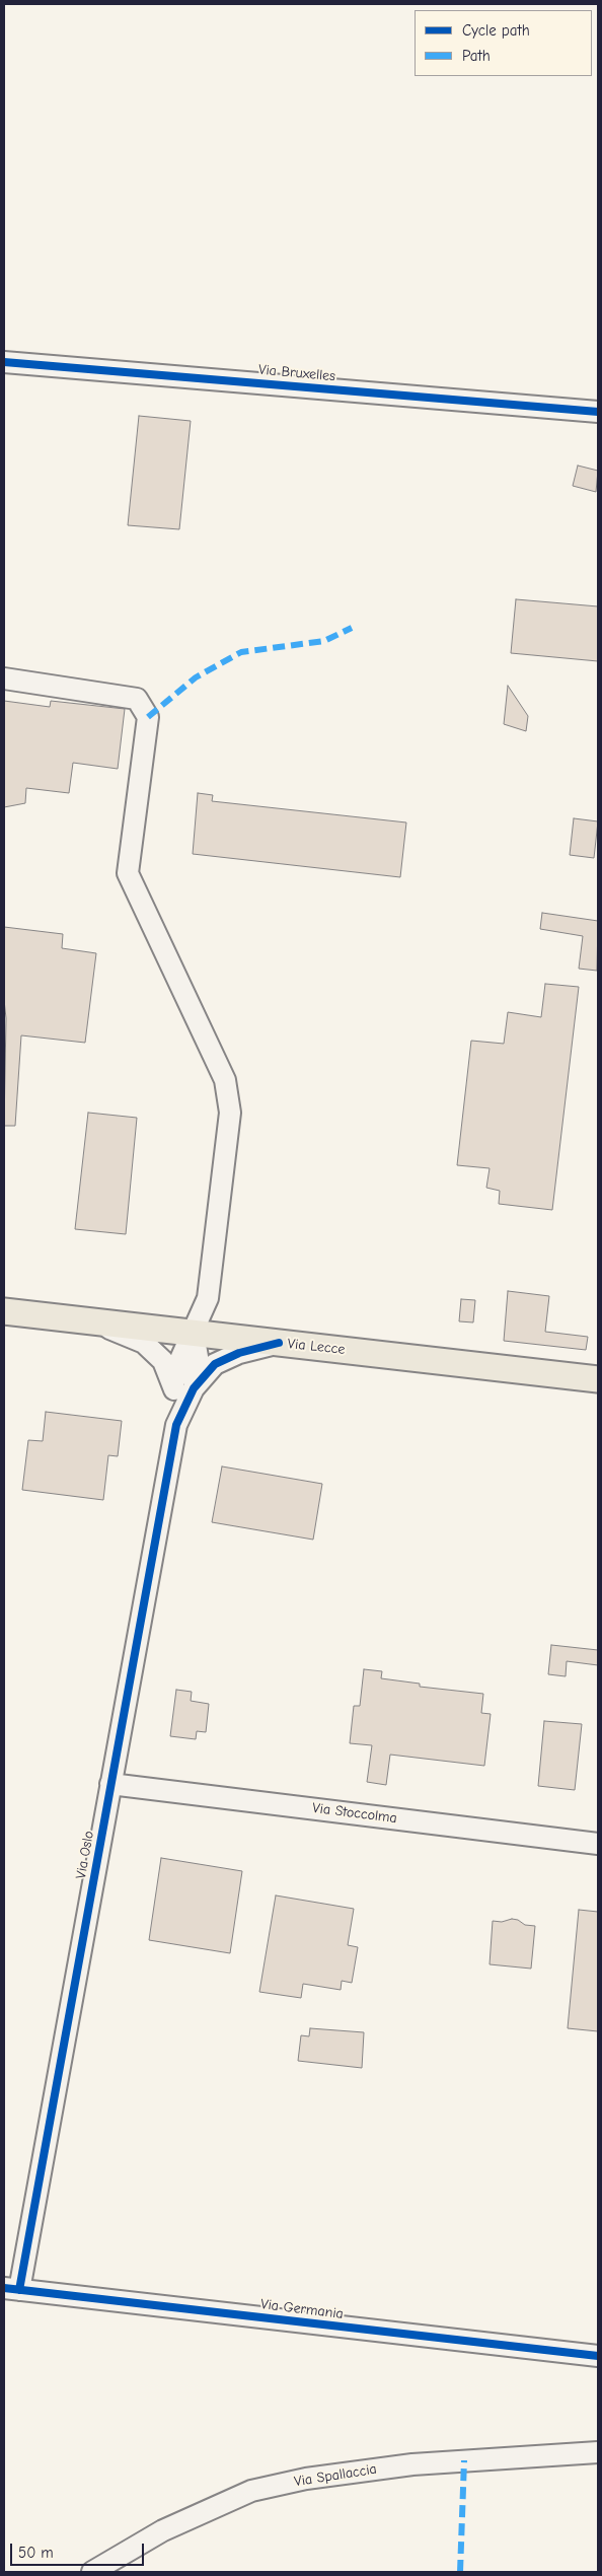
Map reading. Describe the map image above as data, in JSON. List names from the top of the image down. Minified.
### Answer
{"streets":{"main road":["Via Lecce"],"street":["Via Bruxelles","Via Stoccolma","Via Oslo","Via Germania","Via Spallaccia"]},"crossings":[["Via Stoccolma","Via Oslo"],["Via Oslo","Via Germania"]],"legend":["Cycle path","Path"],"scale_bar":"50 m"}
